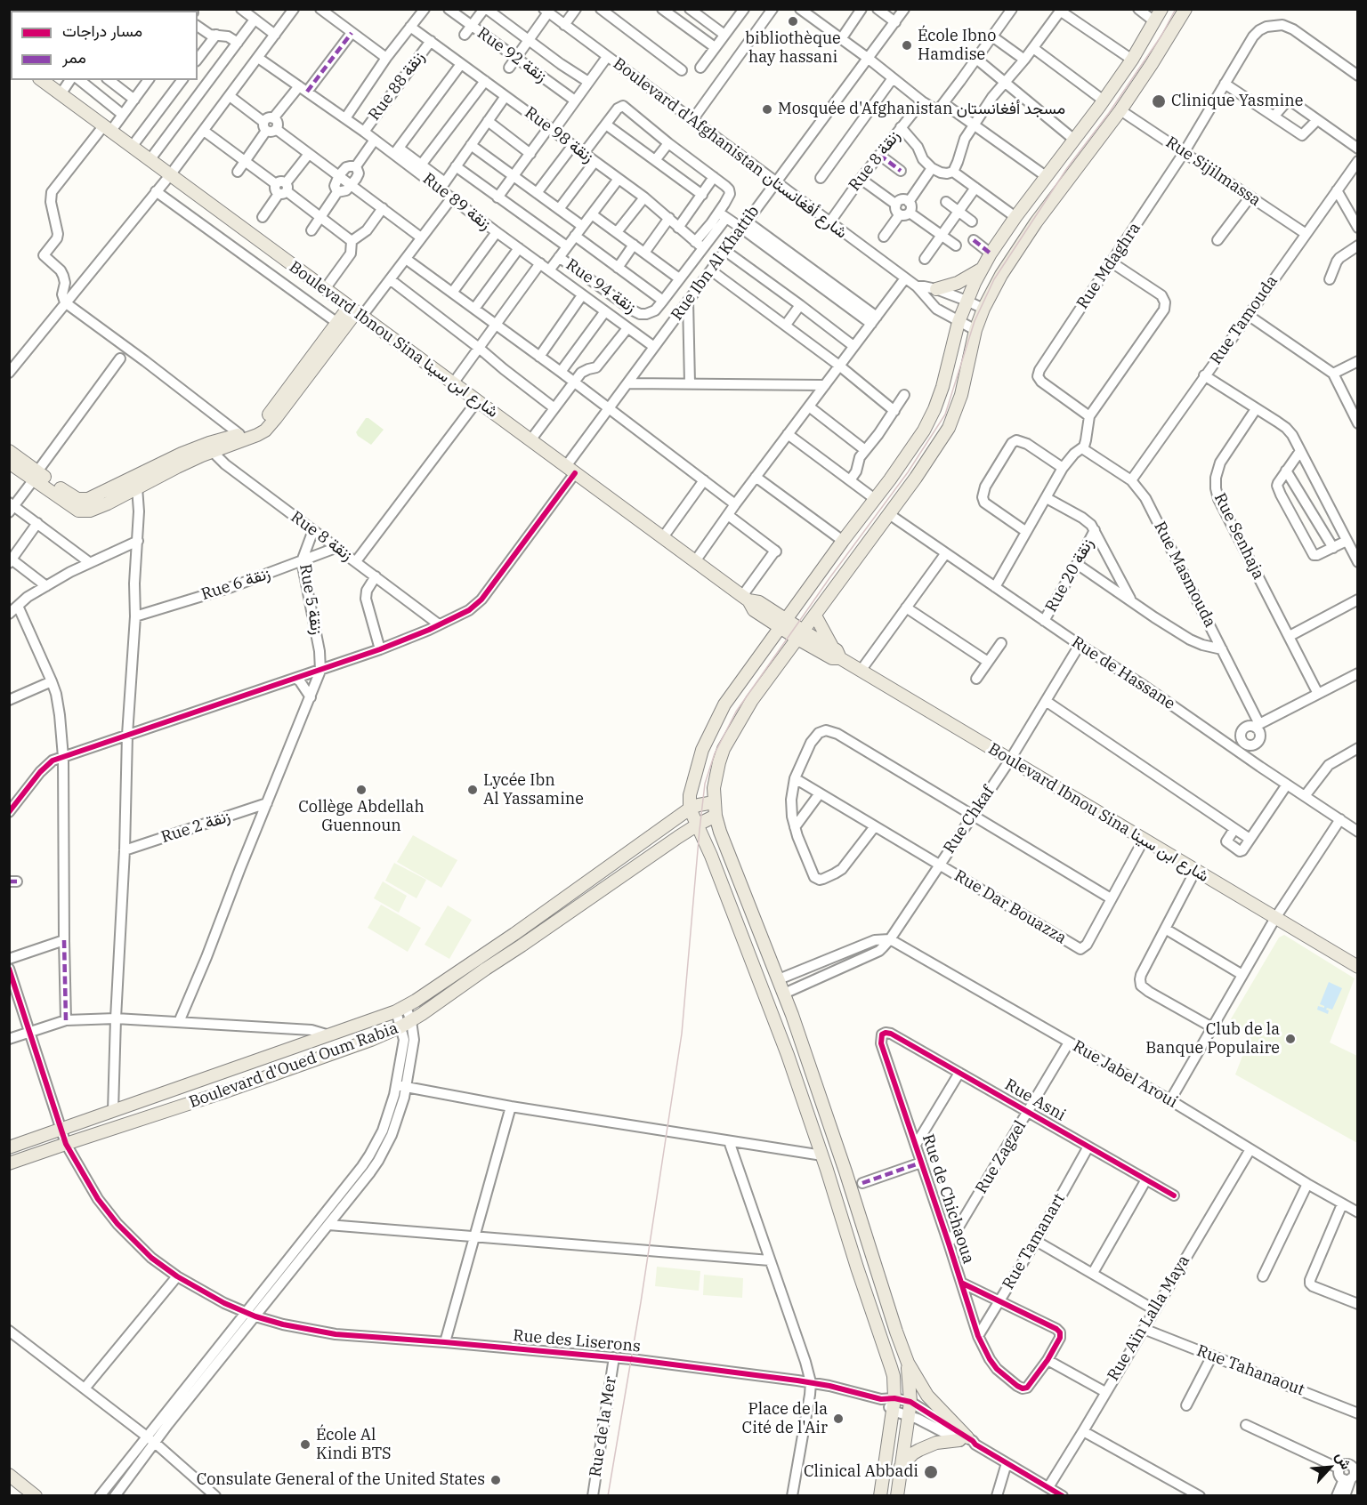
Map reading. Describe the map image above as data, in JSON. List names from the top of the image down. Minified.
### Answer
{"streets":{"main road":["Boulevard Ibnou Sina شارع ابن سينا","Boulevard d'Oued Oum Rabia"],"street":["Rue 92 زنقة","Rue 88 زنقة","Rue 98 زنقة","Boulevard d'Afghanistan شارع أفغانستان","Rue 8 زنقة","Rue Sijilmassa","Rue 89 زنقة","Rue Ibn Al Khattib","Rue Mdaghra","Rue 94 زنقة","Rue Tamouda","Rue Senhaja","Rue Masmouda","Rue 20 زنقة","Rue 6 زنقة","Rue 5 زنقة","Rue de Hassane","Rue Chkaf","Rue 2 زنقة","Rue Dar Bouazza","Rue Jabel Aroui","Rue Asni","Rue Zagzel","Rue de Chichaoua","Rue Tamanart","Rue Aïn Lalla Maya","Rue des Liserons","Rue Tahanaout","Rue de la Mer"]},"crossings":[["Rue 88 زنقة","Rue 98 زنقة"],["Rue 88 زنقة","Rue 89 زنقة"],["Rue 98 زنقة","Rue 94 زنقة"],["Boulevard d'Afghanistan شارع أفغانستان","Rue 8 زنقة"],["Boulevard d'Afghanistan شارع أفغانستان","Rue Ibn Al Khattib"],["Rue 8 زنقة","Rue Ibn Al Khattib"],["Rue 8 زنقة","Rue 6 زنقة"],["Rue 8 زنقة","Rue 5 زنقة"],["Rue Sijilmassa","Rue Mdaghra"],["Rue Sijilmassa","Rue Tamouda"],["Rue 89 زنقة","Rue Ibn Al Khattib"],["Rue Ibn Al Khattib","Boulevard Ibnou Sina شارع ابن سينا"],["Rue Ibn Al Khattib","Rue 5 زنقة"],["Rue Tamouda","Rue Masmouda"],["Boulevard Ibnou Sina شارع ابن سينا","Rue Chkaf"],["Rue 20 زنقة","Rue de Hassane"],["Rue 6 زنقة","Rue 5 زنقة"],["Rue de Hassane","Rue Chkaf"],["Rue Chkaf","Rue Dar Bouazza"],["Rue Chkaf","Rue Jabel Aroui"],["Boulevard d'Oued Oum Rabia","Rue des Liserons"],["Rue Jabel Aroui","Rue Zagzel"],["Rue Jabel Aroui","Rue Aïn Lalla Maya"],["Rue Asni","Rue Zagzel"],["Rue Asni","Rue de Chichaoua"],["Rue Asni","Rue Tamanart"],["Rue Zagzel","Rue de Chichaoua"],["Rue de Chichaoua","Rue Tamanart"],["Rue Aïn Lalla Maya","Rue Tahanaout"],["Rue des Liserons","Rue de la Mer"]],"places":["bibliothèque hay hassani","École Ibno Hamdise","Clinique Yasmine","Mosquée d'Afghanistan مسجد أفغانستان","Collège Abdellah Guennoun","Lycée Ibn Al Yassamine","Club de la Banque Populaire","Place de la Cité de l'Air","École Al Kindi BTS","Clinical Abbadi","Consulate General of the United States"],"legend":["مسار دراجات","ممر"],"north":"top right"}
